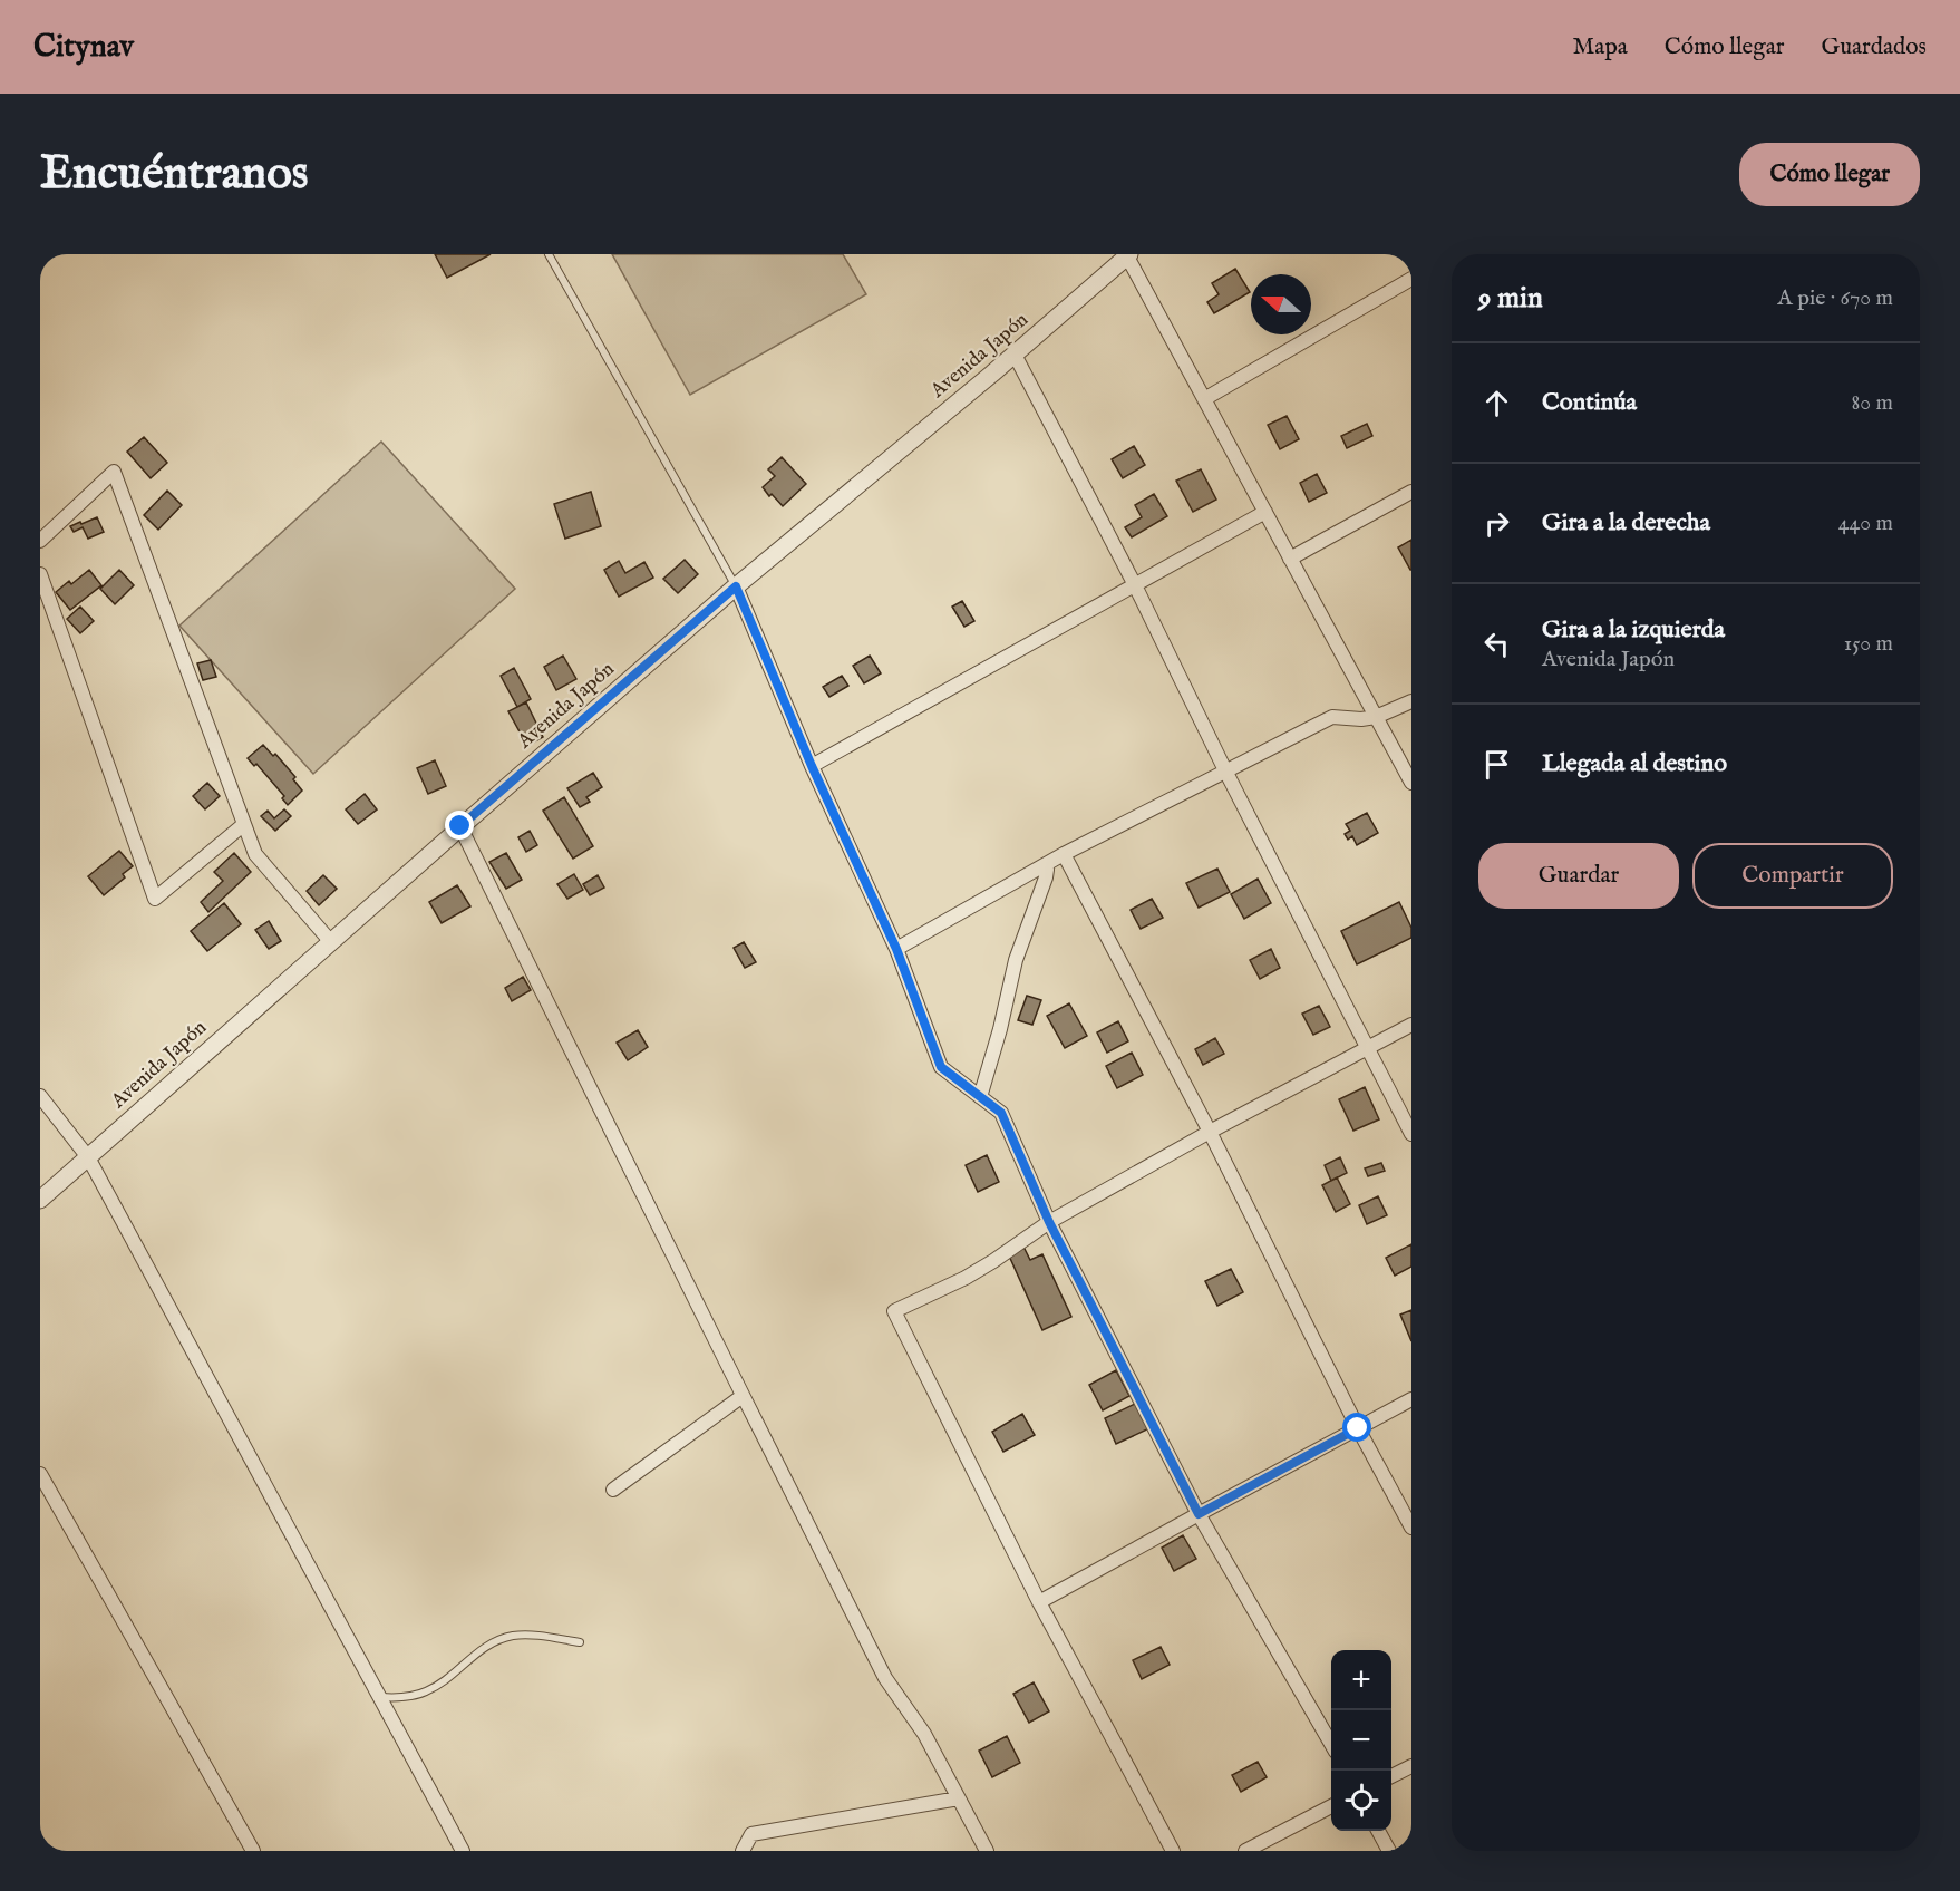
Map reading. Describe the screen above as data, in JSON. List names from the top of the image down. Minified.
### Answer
{"streets":{"street":["Avenida Japón"]},"north":"left","page":{"header":"Citynav","nav":["Mapa","Cómo llegar","Guardados"],"buttons":["Cómo llegar",["Guardar","Compartir"]],"title":"Encuéntranos","heading":["9 min","A pie · 670 m"],"list":[["Continúa","80 m"],["Gira a la derecha","440 m"],["Gira a la izquierda","Avenida Japón","150 m"],"Llegada al destino"],"map_buttons":["+","−"]}}
